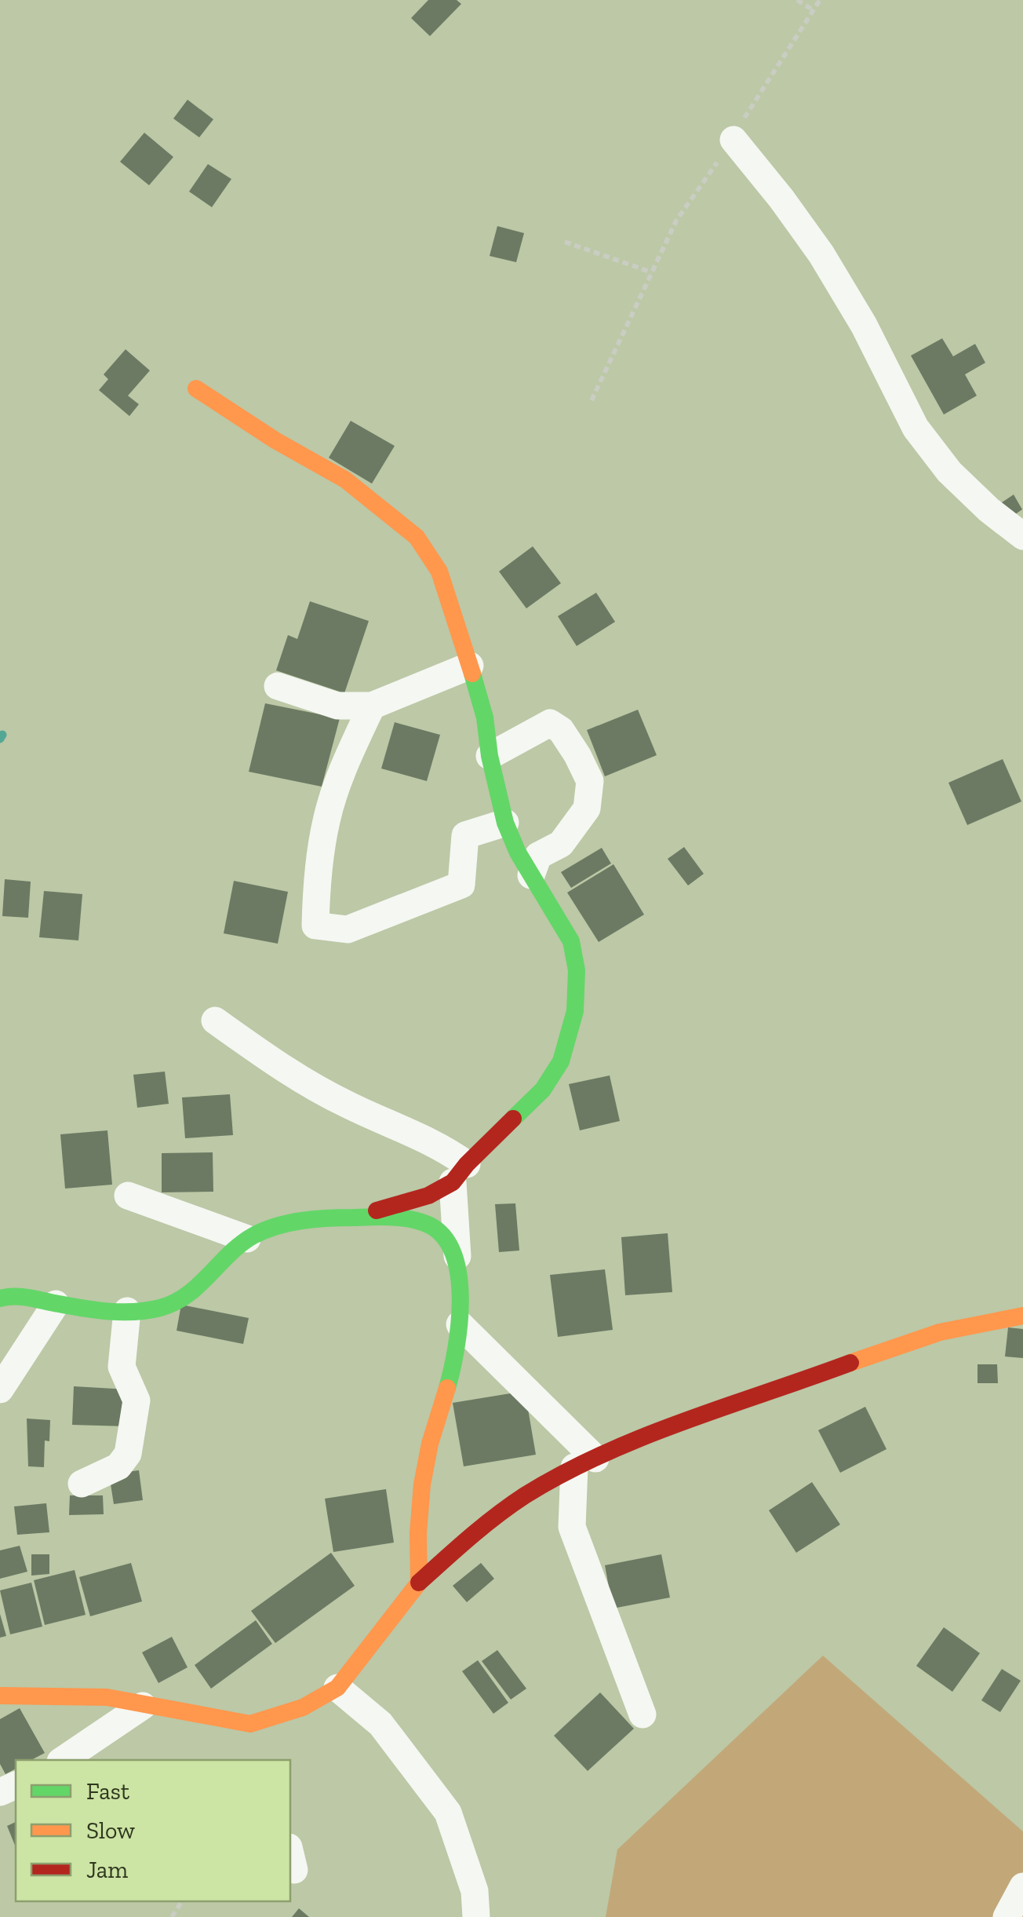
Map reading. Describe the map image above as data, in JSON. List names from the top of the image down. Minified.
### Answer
{"legend":["Fast","Slow","Jam"]}
